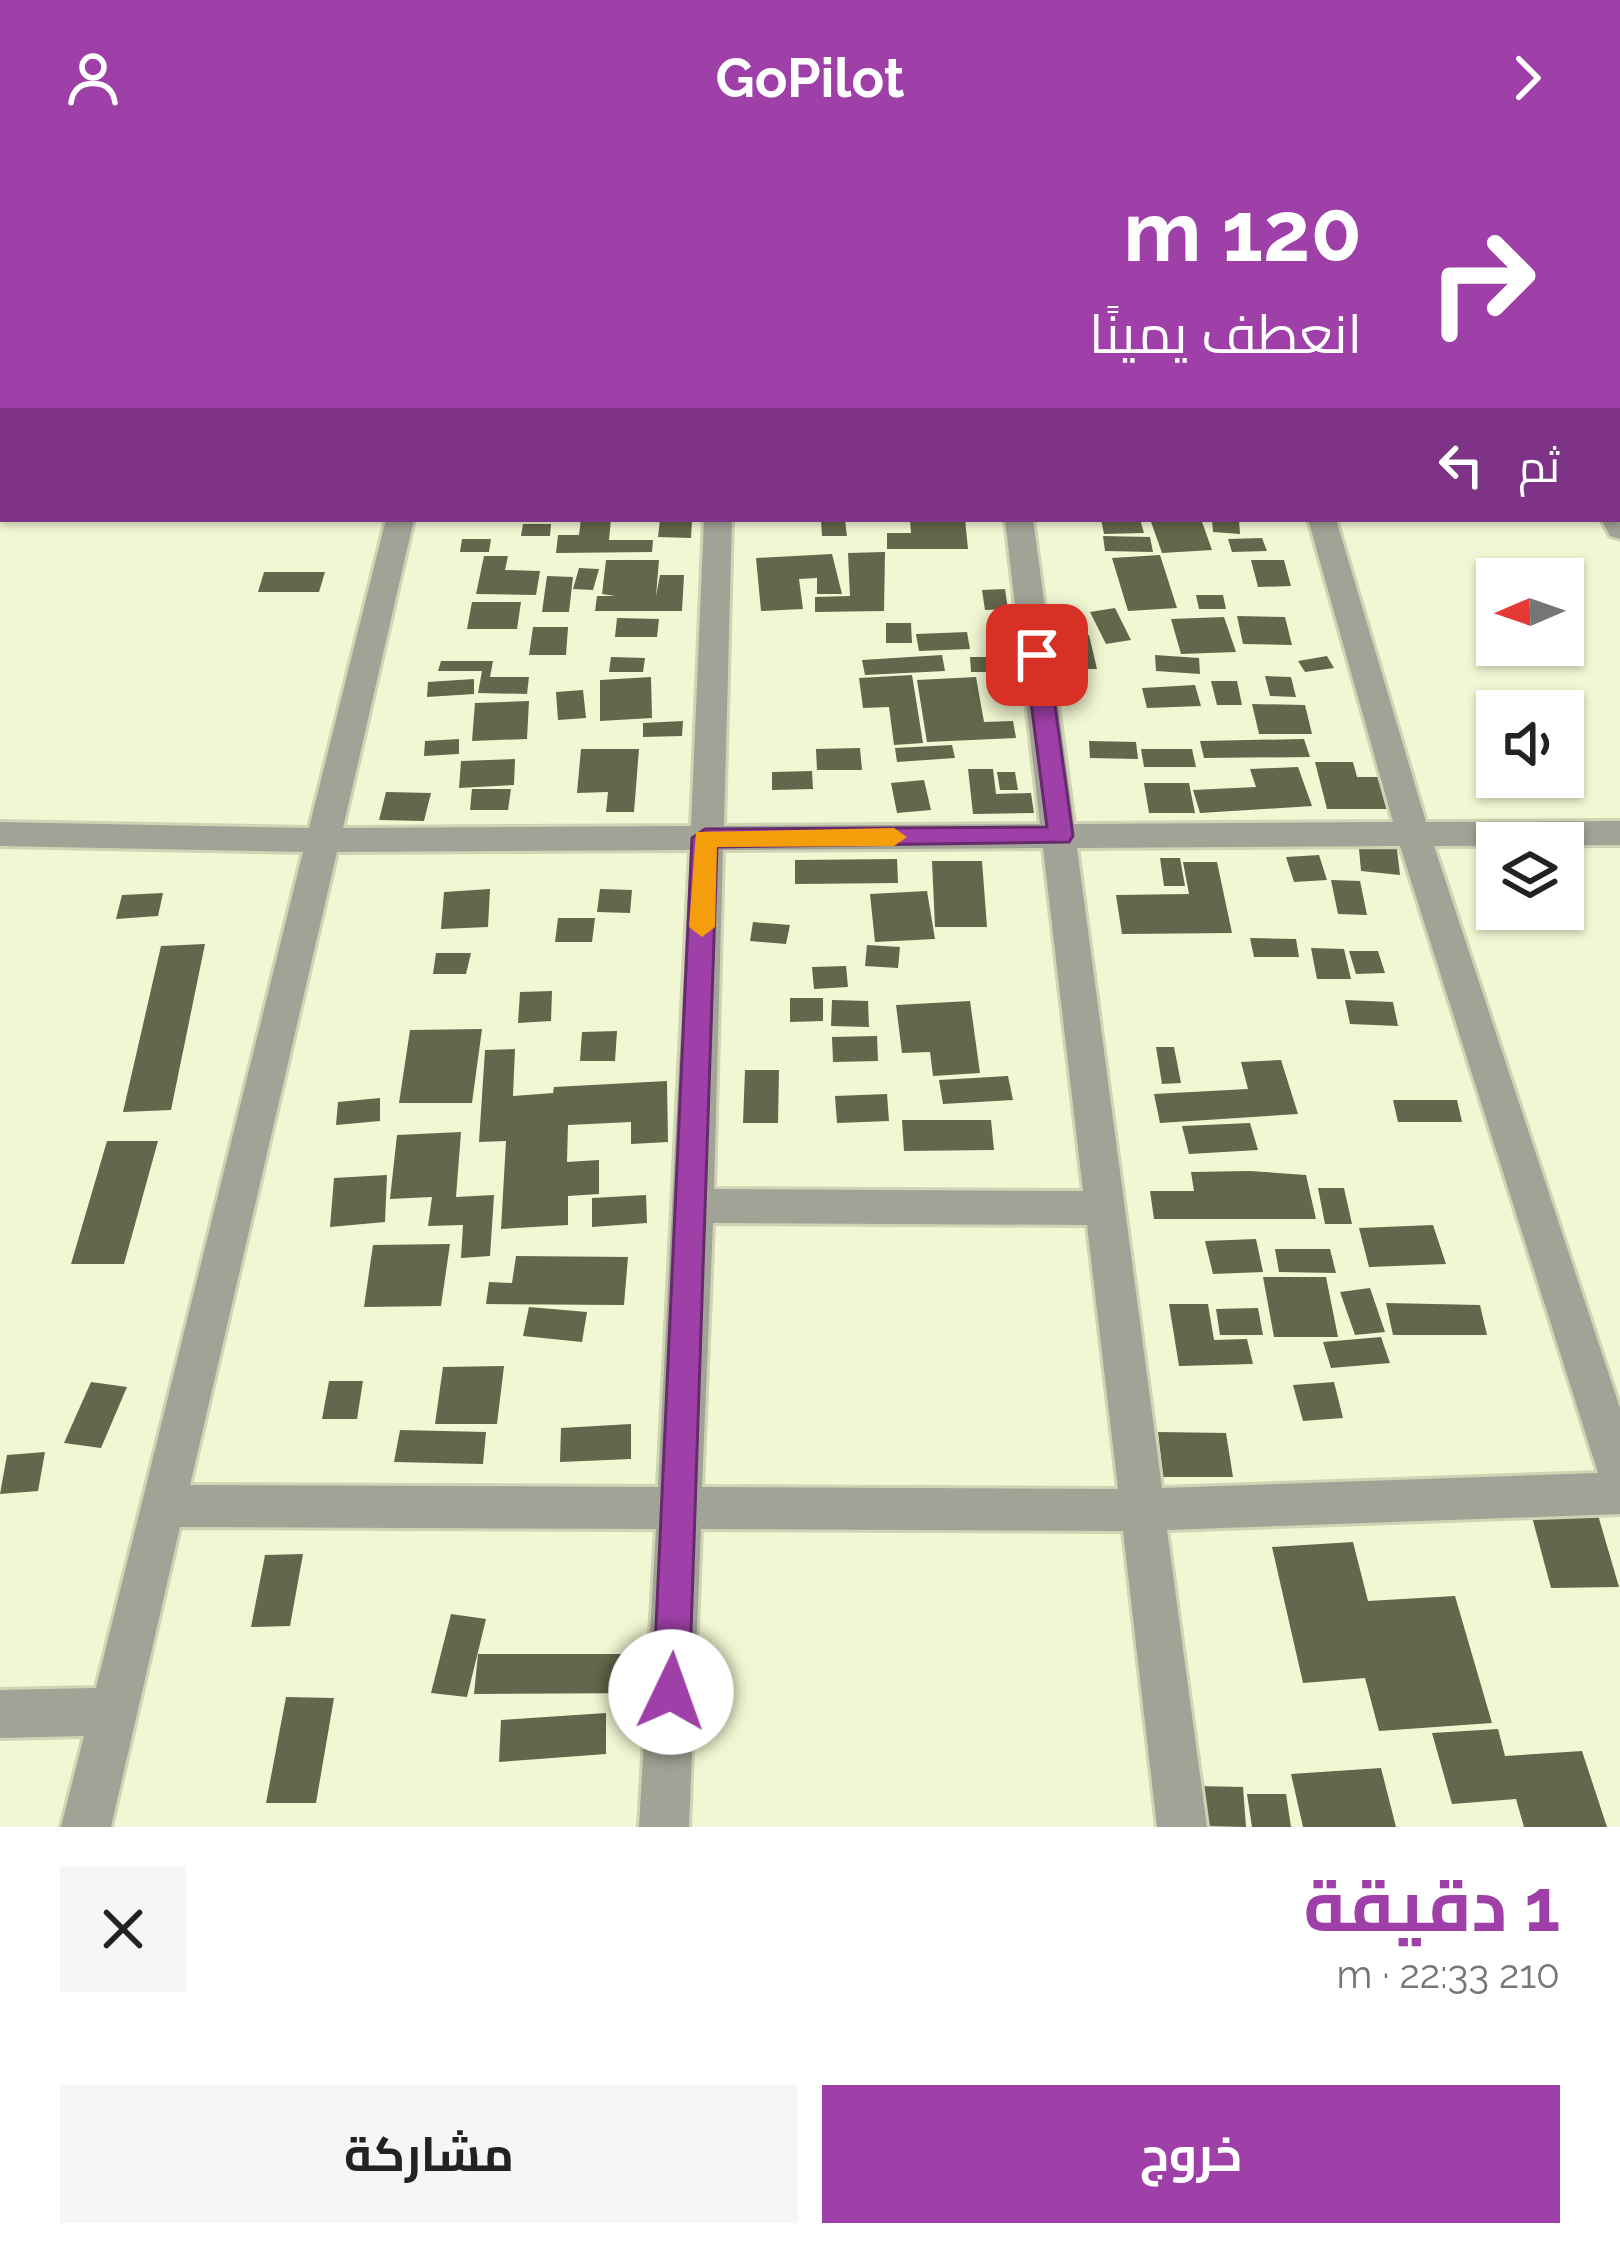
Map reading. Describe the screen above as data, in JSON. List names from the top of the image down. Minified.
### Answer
{"north":"left","page":{"header":"GoPilot","turn":["120 m","انعطف يمينًا"],"then":"ثم","heading":["1 دقيقة","210 m · 22:33"],"buttons":["خروج","مشاركة"]}}
